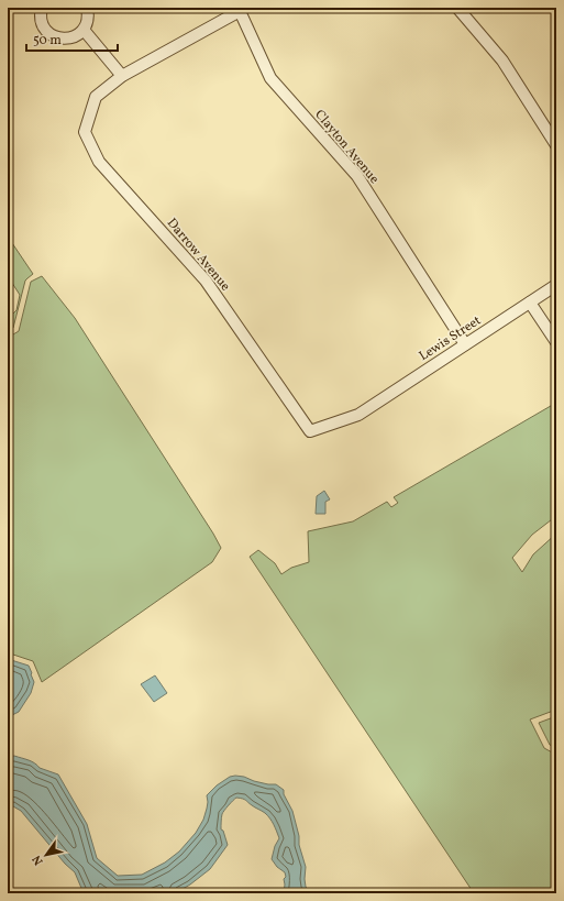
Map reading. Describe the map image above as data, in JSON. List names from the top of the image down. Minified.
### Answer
{"streets":{"street":["Clayton Avenue","Darrow Avenue","Lewis Street"]},"crossings":[["Clayton Avenue","Lewis Street"],["Darrow Avenue","Lewis Street"]],"scale_bar":"50 m","north":"bottom left"}
